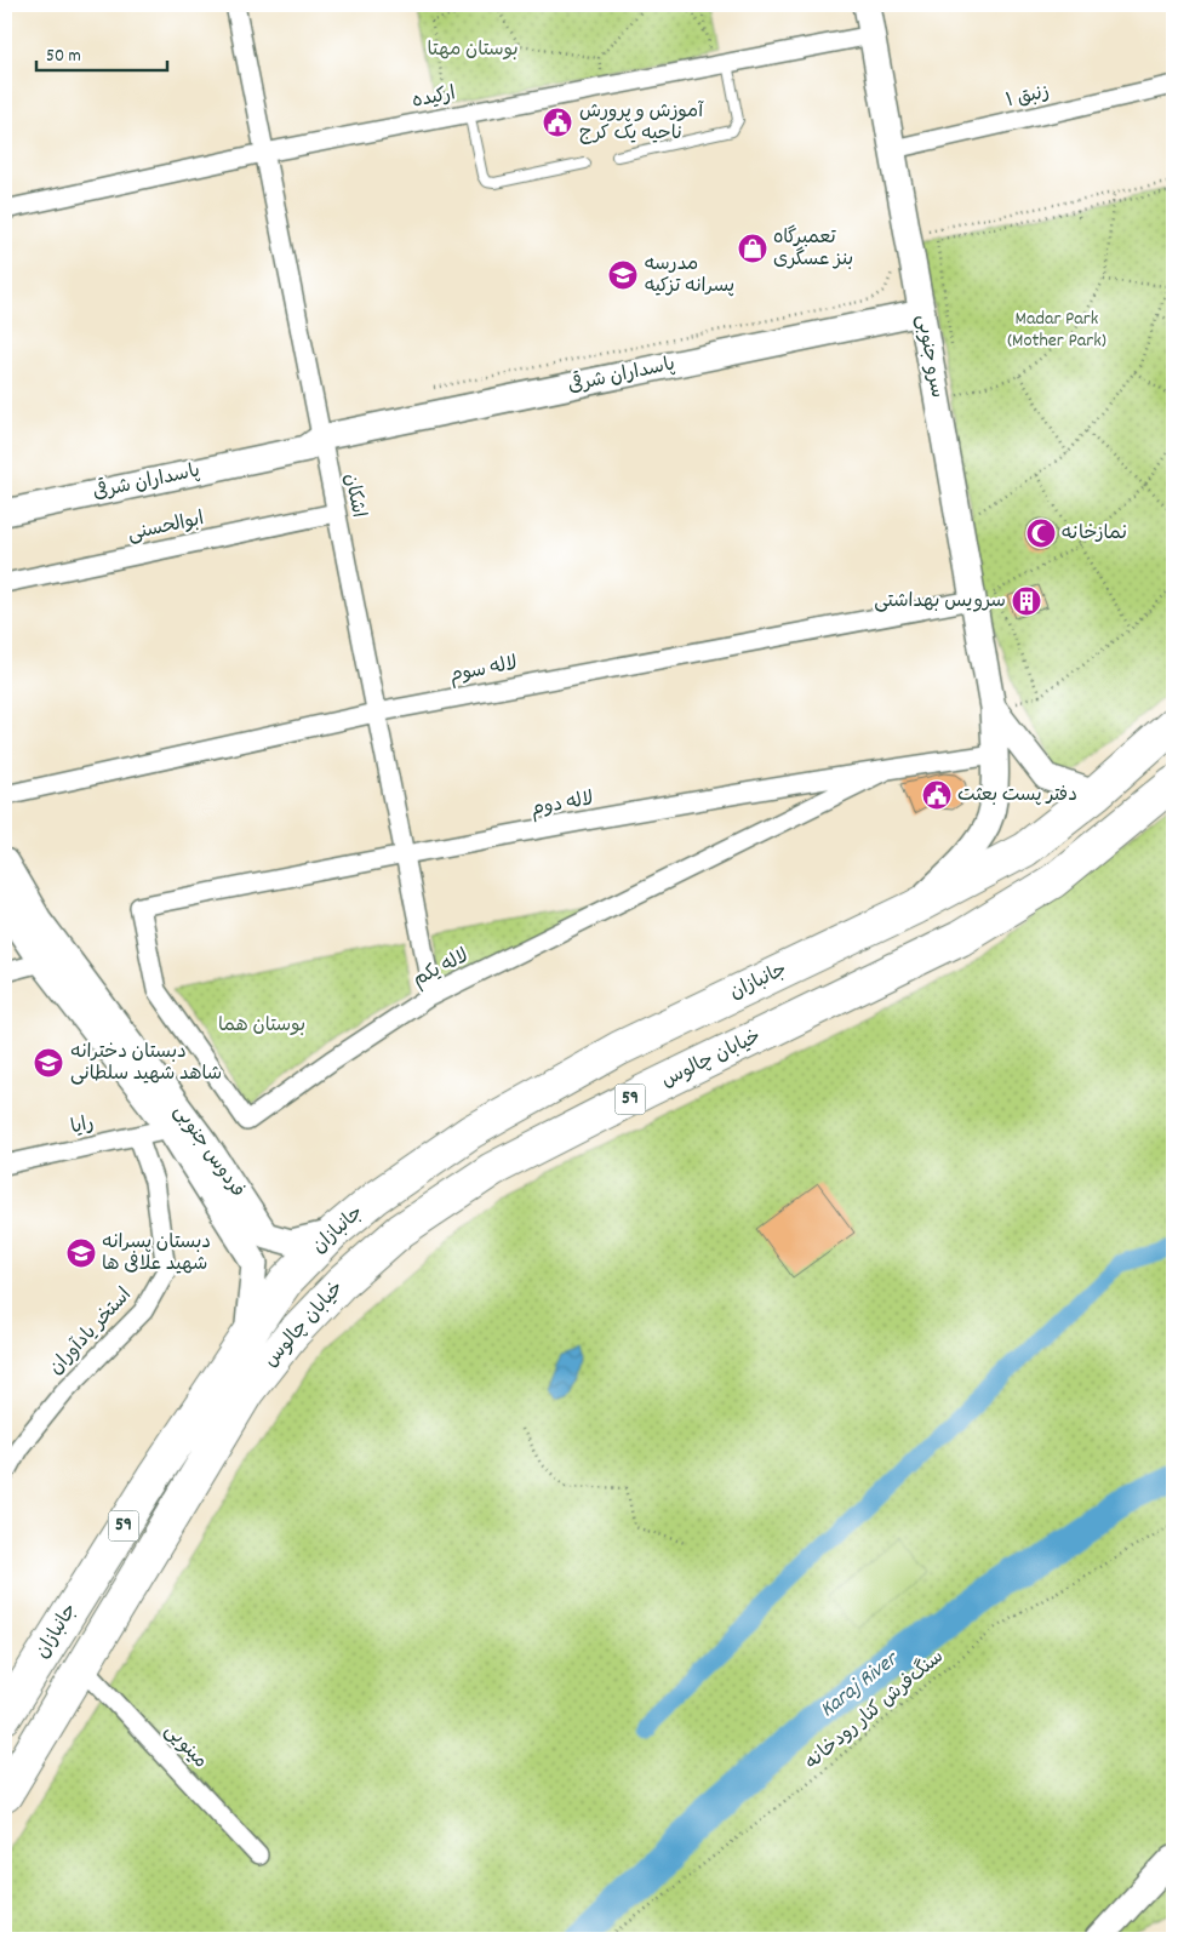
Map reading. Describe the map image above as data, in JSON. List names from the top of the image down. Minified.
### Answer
{"streets":{"highway":["جانبازان","خیابان چالوس","59"],"street":["زنبق ۱","ارکیده","سرو جنوبی","پاسداران شرقی","اشکان","ابوالحسنی","لاله سوم","لاله دوم","لاله یکم","رایا","فردوس جنوبی","استخر یادآوران","مینویی"],"path":["سنگ‌فرش کنار رودخانه"]},"crossings":[["زنبق ۱","سرو جنوبی"],["ارکیده","سرو جنوبی"],["ارکیده","اشکان"],["سرو جنوبی","پاسداران شرقی"],["سرو جنوبی","لاله سوم"],["سرو جنوبی","لاله دوم"],["سرو جنوبی","جانبازان"],["سرو جنوبی","59"],["پاسداران شرقی","اشکان"],["اشکان","ابوالحسنی"],["اشکان","لاله سوم"],["اشکان","لاله دوم"],["اشکان","لاله یکم"],["لاله دوم","لاله یکم"],["جانبازان","خیابان چالوس"],["جانبازان","59"],["جانبازان","فردوس جنوبی"],["جانبازان","مینویی"],["رایا","فردوس جنوبی"],["رایا","استخر یادآوران"]],"water":["Karaj River"],"parks":["بوستان مهتا","Madar Park (Mother Park)","بوستان هما"],"places":{"public building":["آموزش و پرورش ناحیه یک کرج","دفتر پست بعثت"],"shop":["تعمیرگاه بنز عسگری"],"school or university":["مدرسه پسرانه تزکیه","دبستان دخترانه شاهد شهید سلطانی","دبستان پسرانه شهید علافی ها"],"mosque":["نمازخانه"],"building":["سرویس بهداشتی"]},"scale_bar":"50 m"}
